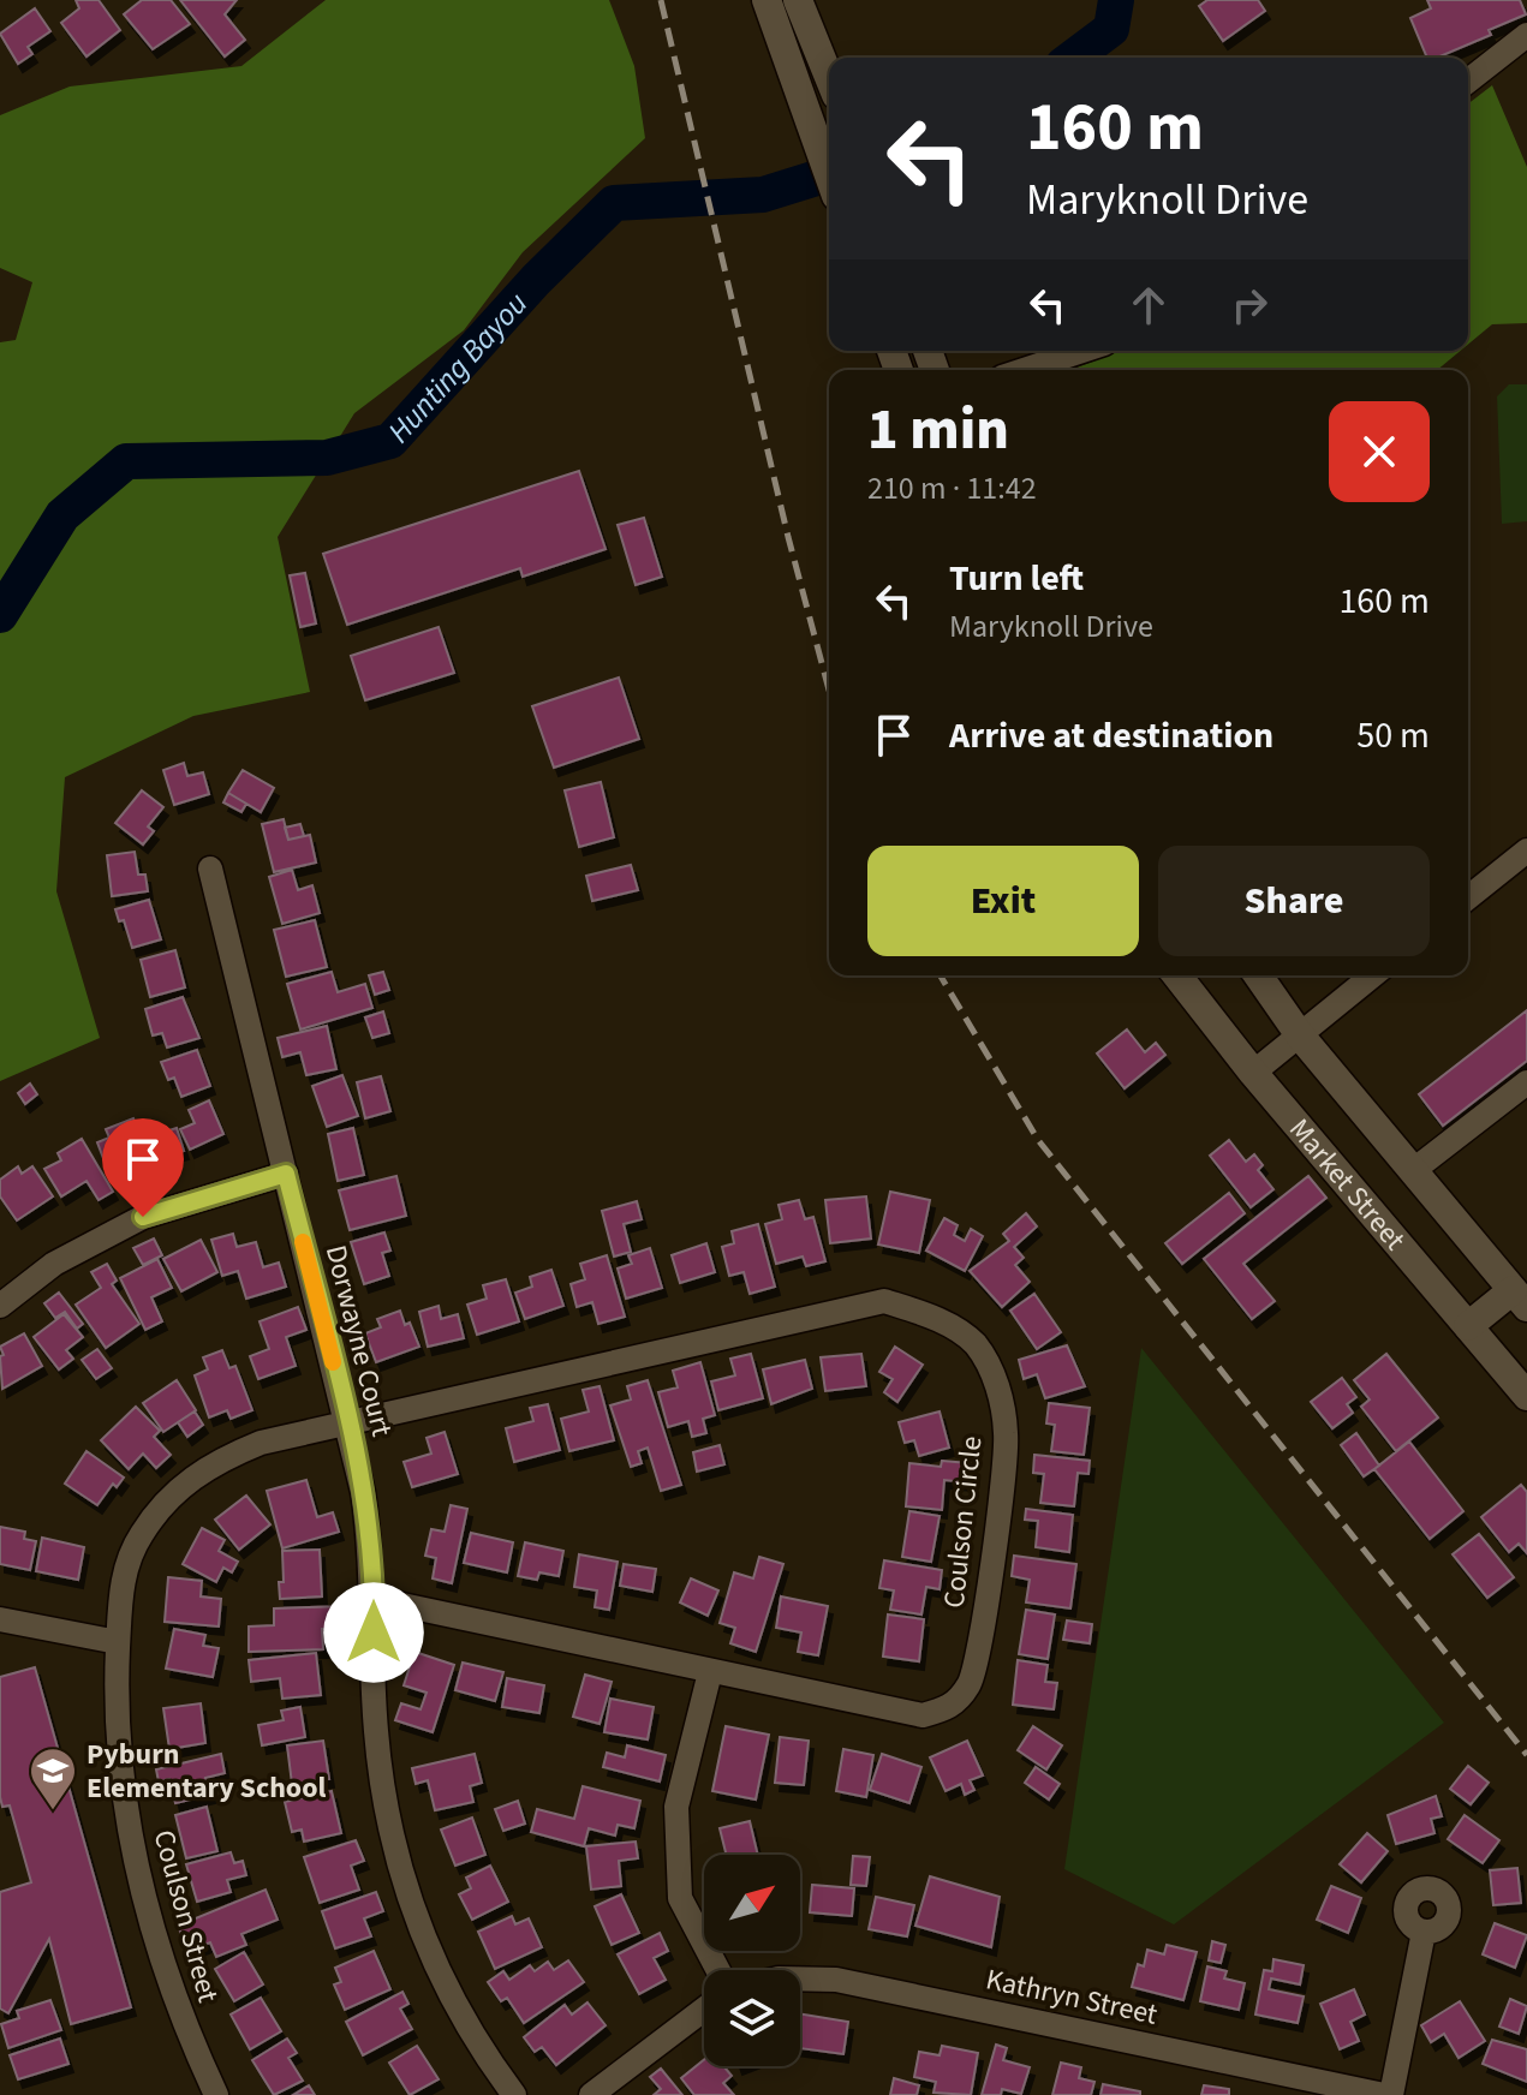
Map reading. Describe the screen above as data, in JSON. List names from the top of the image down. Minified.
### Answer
{"streets":{"main road":["Market Street"],"street":["Dorwayne Court","Coulson Circle","Coulson Street","Kathryn Street"]},"crossings":[["Dorwayne Court","Coulson Circle"],["Dorwayne Court","Coulson Street"],["Coulson Circle","Coulson Street"]],"water":["Hunting Bayou"],"places":{"school or university":["Pyburn Elementary School"]},"north":"top right","page":{"turn":["160 m","Maryknoll Drive"],"heading":["1 min","210 m · 11:42"],"list":[{"name":"Turn left","note":"Maryknoll Drive","value":"160 m"},{"name":"Arrive at destination","value":"50 m"}],"buttons":["Exit","Share"]}}
